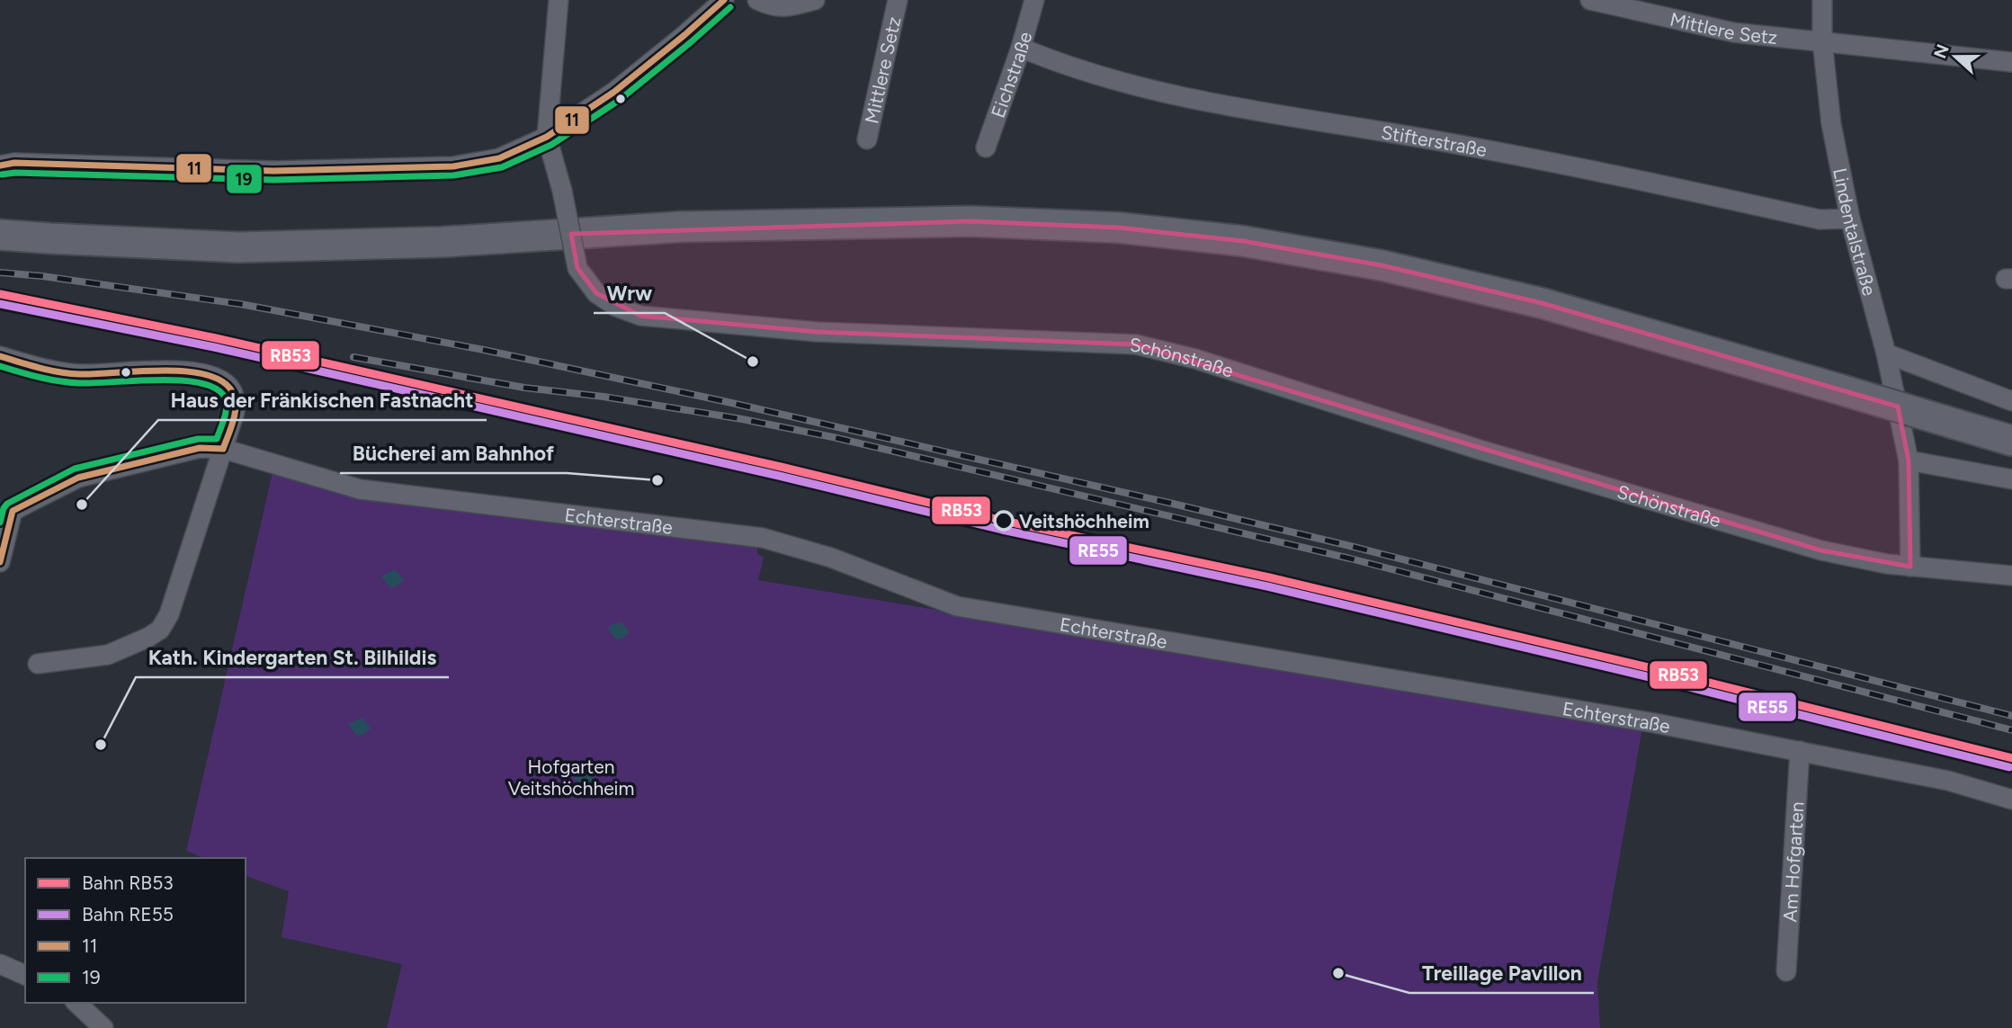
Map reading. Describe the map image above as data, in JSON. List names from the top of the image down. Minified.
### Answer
{"streets":{"street":["Mittlere Setz","Eichstraße","Stifterstraße","Lindentalstraße","Schönstraße","Echterstraße","Am Hofgarten"]},"crossings":[["Mittlere Setz","Lindentalstraße"],["Eichstraße","Stifterstraße"],["Stifterstraße","Lindentalstraße"],["Echterstraße","Am Hofgarten"]],"parks":["Hofgarten Veitshöchheim"],"places":["Wrw","Bücherei am Bahnhof","Haus der Fränkischen Fastnacht","Veitshöchheim","Kath. Kindergarten St. Bilhildis","Treillage Pavillon"],"lines":["transit line 11","transit line 19","rail line RB53","rail line RE55"],"legend":["Bahn RB53","Bahn RE55","11","19"],"north":"left"}
